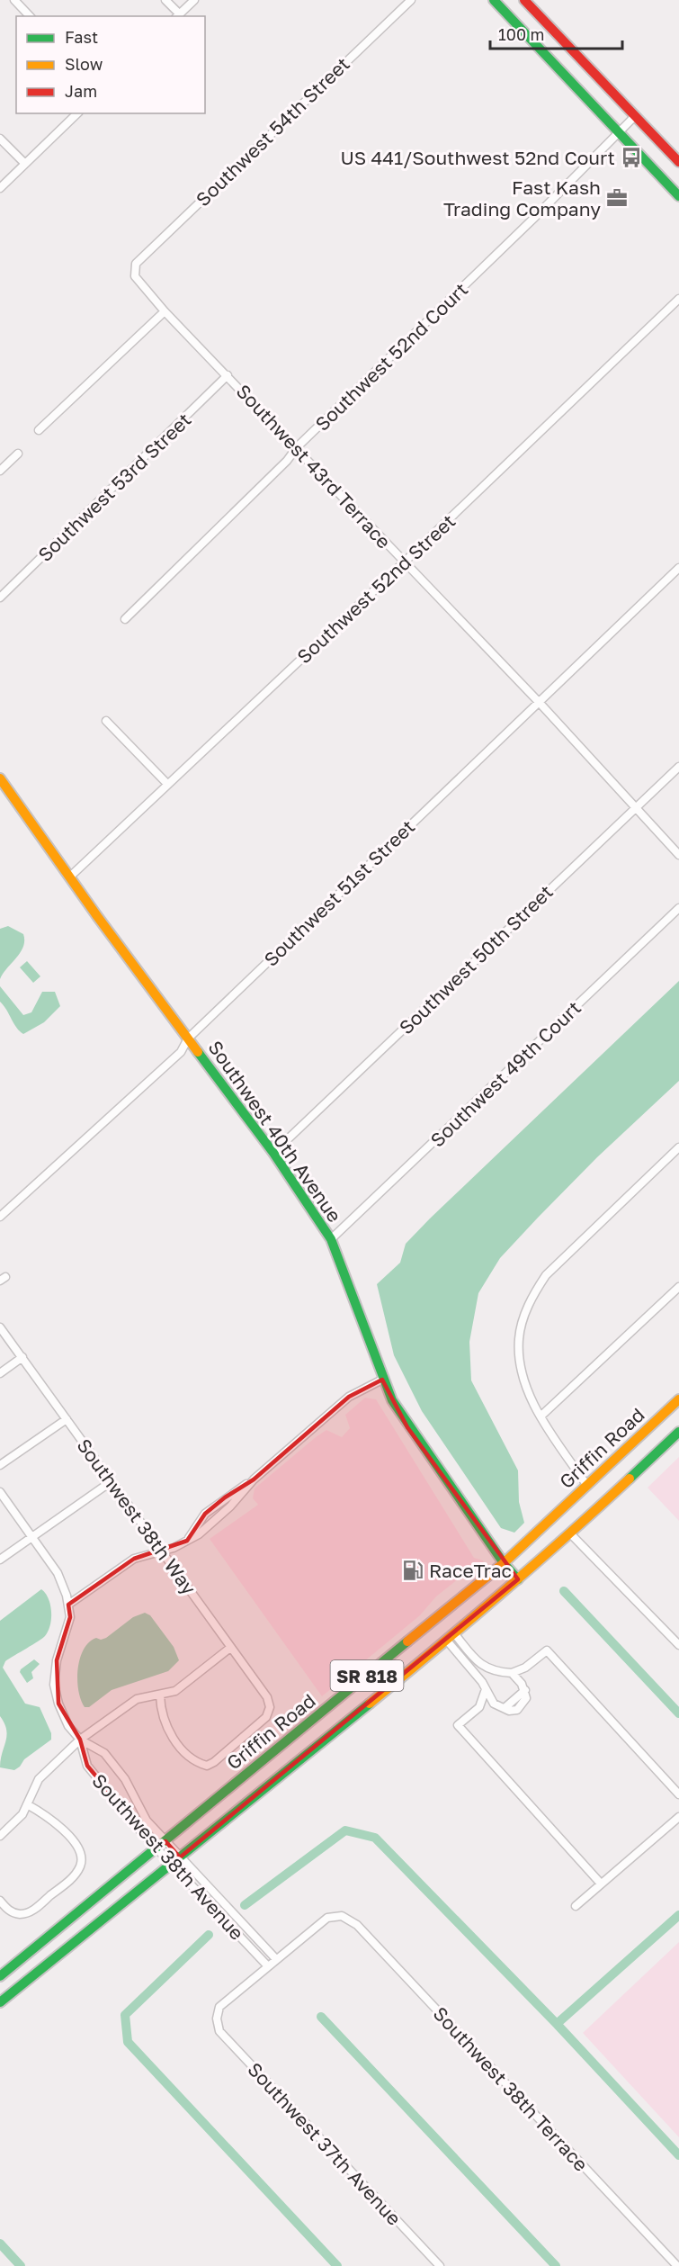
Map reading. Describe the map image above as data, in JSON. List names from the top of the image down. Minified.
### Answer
{"streets":{"main road":["Southwest 40th Avenue","Griffin Road","SR 818"],"street":["Southwest 54th Street","Southwest 52nd Court","Southwest 43rd Terrace","Southwest 53rd Street","Southwest 52nd Street","Southwest 51st Street","Southwest 50th Street","Southwest 49th Court","Southwest 38th Way","Southwest 38th Avenue","Southwest 38th Terrace","Southwest 37th Avenue"]},"crossings":[["Southwest 54th Street","Southwest 43rd Terrace"],["Southwest 52nd Court","Southwest 43rd Terrace"],["Southwest 43rd Terrace","Southwest 53rd Street"],["Southwest 43rd Terrace","Southwest 52nd Street"],["Southwest 43rd Terrace","Southwest 51st Street"],["Southwest 43rd Terrace","Southwest 50th Street"],["Southwest 52nd Street","Southwest 40th Avenue"],["Southwest 51st Street","Southwest 40th Avenue"],["Southwest 50th Street","Southwest 40th Avenue"],["Southwest 49th Court","Southwest 40th Avenue"],["Southwest 40th Avenue","Griffin Road"],["Southwest 40th Avenue","SR 818"],["Griffin Road","Southwest 38th Avenue"],["SR 818","Southwest 38th Avenue"],["Southwest 38th Avenue","Southwest 38th Terrace"],["Southwest 38th Avenue","Southwest 37th Avenue"]],"places":{"bus stop":["US 441/Southwest 52nd Court"],"office":["Fast Kash Trading Company"],"fuel station":["RaceTrac"]},"legend":["Fast","Slow","Jam"],"scale_bar":"100 m"}
